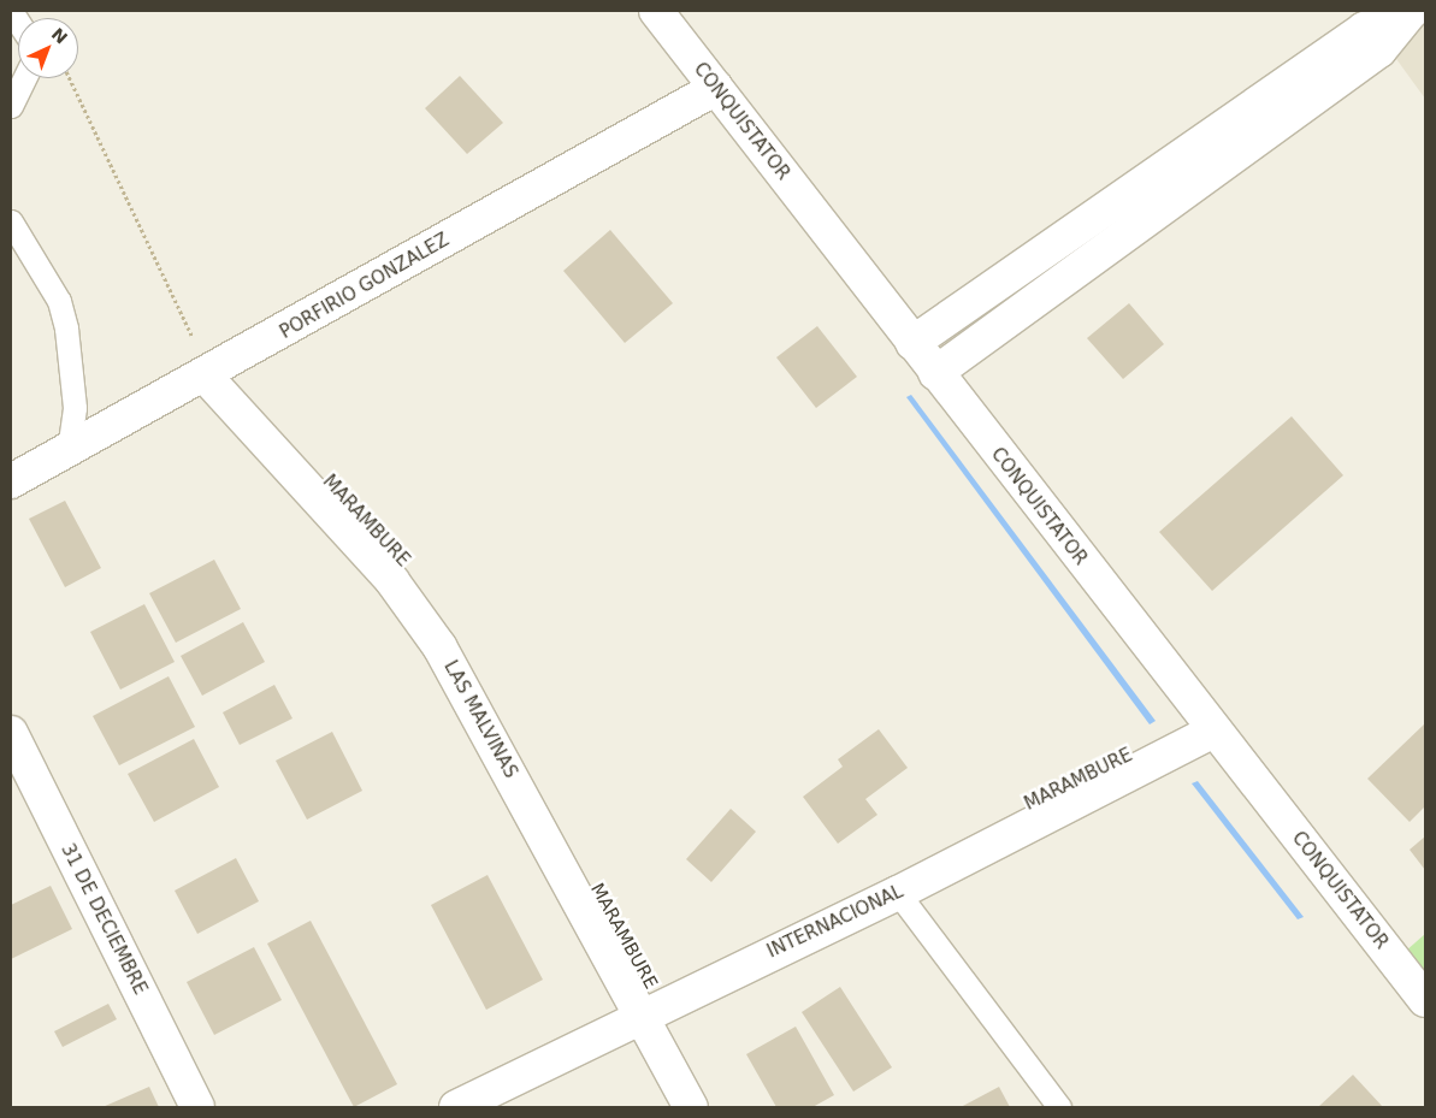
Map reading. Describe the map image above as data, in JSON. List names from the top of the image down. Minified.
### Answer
{"streets":{"street":["CONQUISTATOR","PORFIRIO GONZALEZ","LAS MALVINAS","31 DE DECIEMBRE","INTERNACIONAL"]},"crossings":[["CONQUISTATOR","PORFIRIO GONZALEZ"],["CONQUISTATOR","INTERNACIONAL"],["PORFIRIO GONZALEZ","LAS MALVINAS"],["LAS MALVINAS","INTERNACIONAL"]],"north":"top right"}
